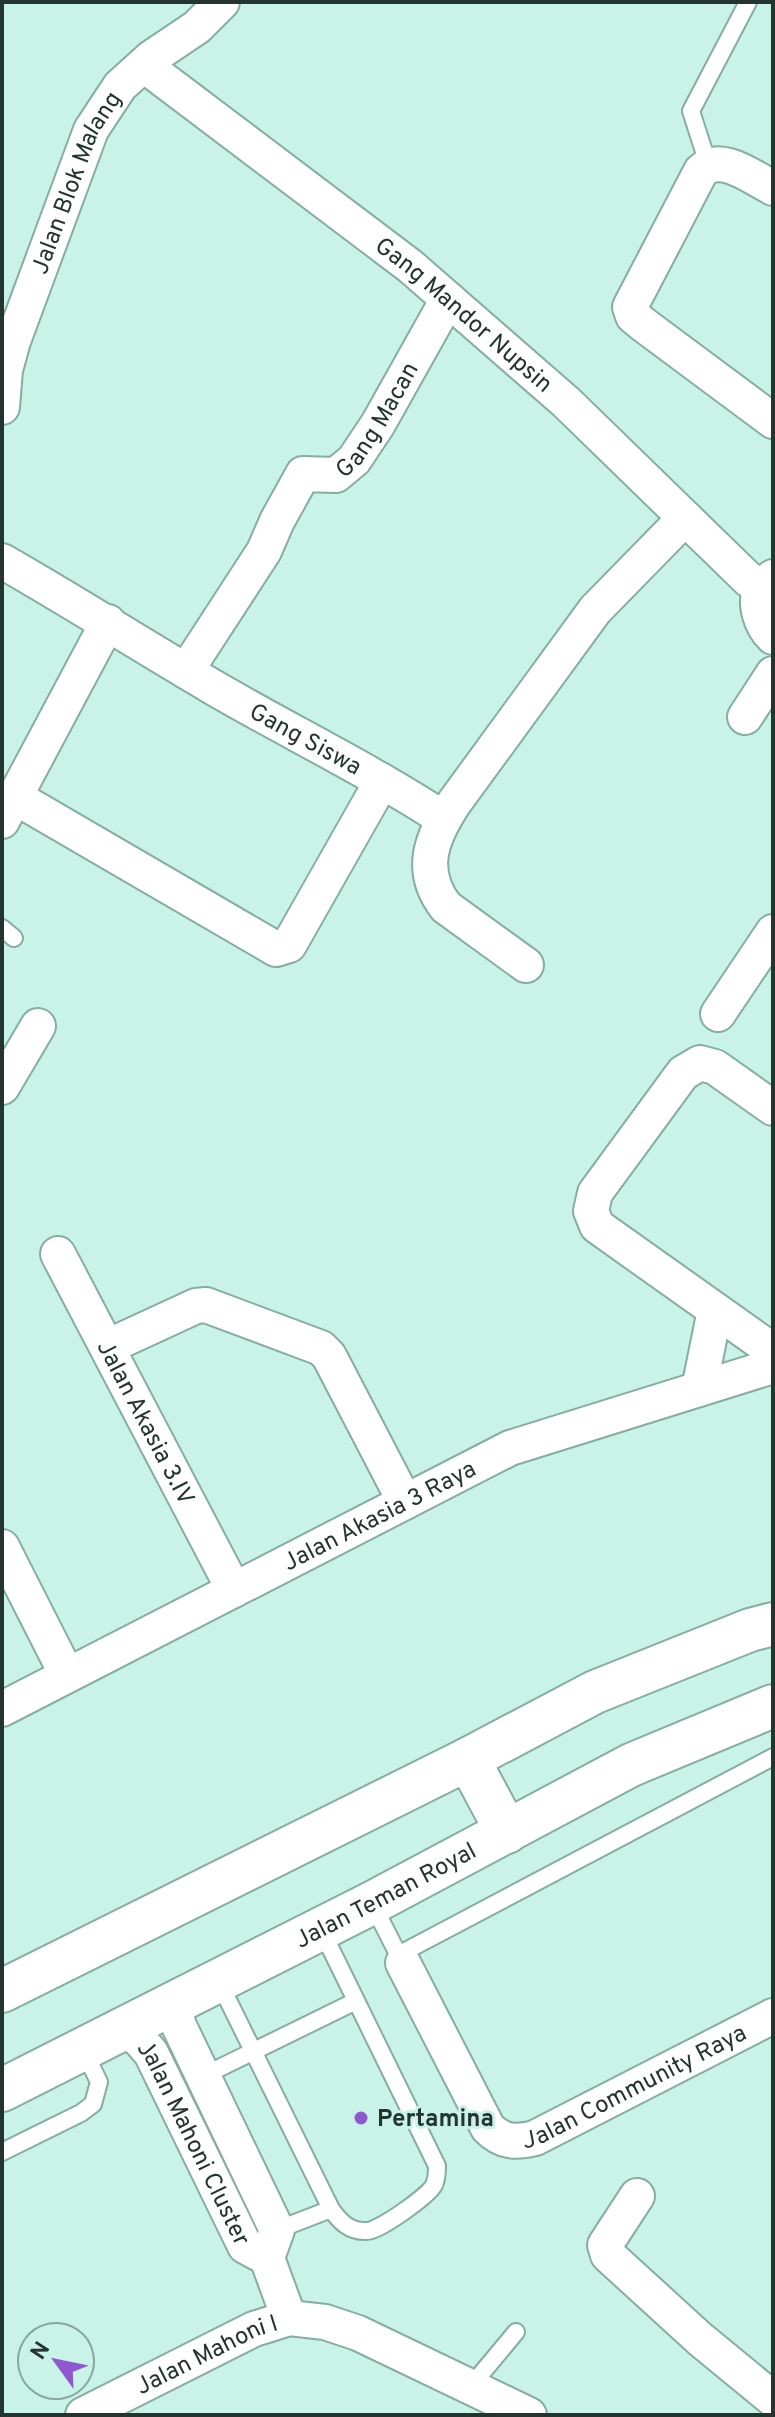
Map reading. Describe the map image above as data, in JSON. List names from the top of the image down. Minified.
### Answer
{"streets":{"street":["Jalan Blok Malang","Gang Mandor Nupsin","Gang Macan","Gang Siswa","Jalan Akasia 3.IV","Jalan Akasia 3 Raya","Jalan Teman Royal","Jalan Community Raya","Jalan Mahoni Cluster","Jalan Mahoni I"]},"crossings":[["Jalan Blok Malang","Gang Mandor Nupsin"],["Gang Mandor Nupsin","Gang Macan"],["Gang Macan","Gang Siswa"],["Jalan Akasia 3.IV","Jalan Akasia 3 Raya"],["Jalan Teman Royal","Jalan Mahoni Cluster"],["Jalan Mahoni Cluster","Jalan Mahoni I"]],"places":["Pertamina"],"north":"top left"}
